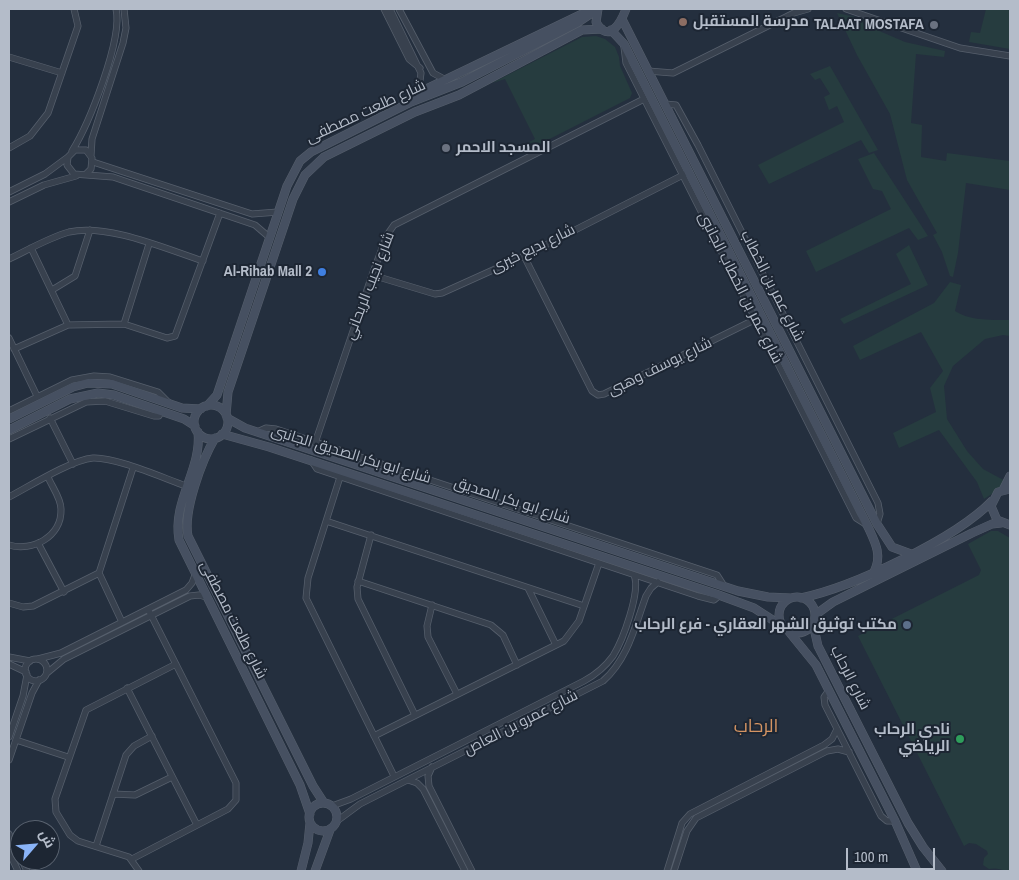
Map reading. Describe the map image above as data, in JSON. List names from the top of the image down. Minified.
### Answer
{"streets":{"street":["شارع طلعت مصطفى","شارع بديع خيرى","شارع نجيب الريحاني","شارع عمر بن الخطاب","شارع عمر بن الخطاب الجانبى","شارع يوسف وهبى","شارع ابو بكر الصديق الجانبى","شارع ابو بكر الصديق","شارع الرحاب","شارع عمرو بن العاص"]},"crossings":[["شارع طلعت مصطفى","شارع عمر بن الخطاب"],["شارع طلعت مصطفى","شارع ابو بكر الصديق"],["شارع طلعت مصطفى","شارع عمرو بن العاص"],["شارع بديع خيرى","شارع نجيب الريحاني"],["شارع بديع خيرى","شارع عمر بن الخطاب"],["شارع بديع خيرى","شارع عمر بن الخطاب الجانبى"],["شارع بديع خيرى","شارع يوسف وهبى"],["شارع نجيب الريحاني","شارع عمر بن الخطاب الجانبى"],["شارع نجيب الريحاني","شارع ابو بكر الصديق الجانبى"],["شارع عمر بن الخطاب","شارع عمر بن الخطاب الجانبى"],["شارع عمر بن الخطاب الجانبى","شارع يوسف وهبى"],["شارع ابو بكر الصديق الجانبى","شارع ابو بكر الصديق"],["شارع ابو بكر الصديق الجانبى","شارع عمرو بن العاص"],["شارع ابو بكر الصديق","شارع الرحاب"]],"districts":["الرحاب"],"places":["مدرسة المستقبل","TALAAT MOSTAFA","المسجد الاحمر","Al-Rihab Mall 2","مكتب توثيق الشهر العقاري - فرع الرحاب","نادي الرحاب الرياضي"],"scale_bar":"100 m","north":"top right"}
